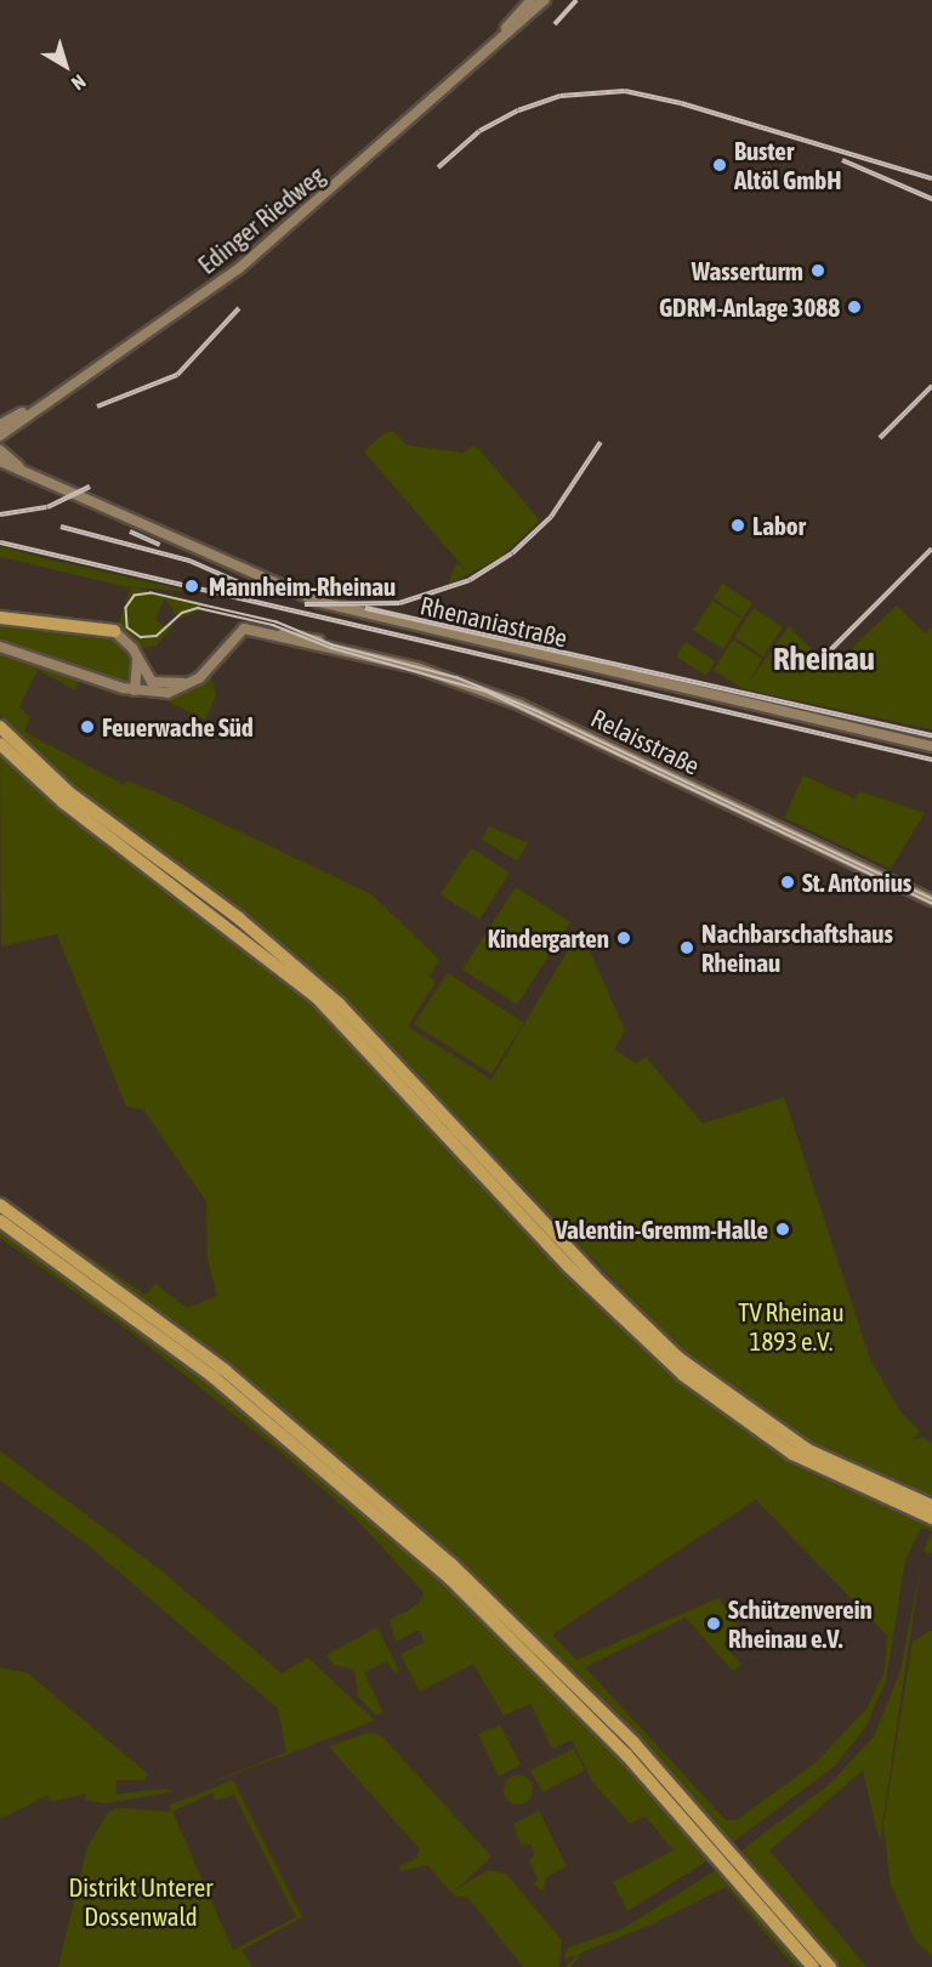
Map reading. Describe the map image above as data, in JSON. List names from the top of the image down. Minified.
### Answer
{"streets":{"main road":["Edinger Riedweg","Rhenaniastraße","Relaisstraße"]},"districts":["Rheinau"],"parks":["TV Rheinau 1893 e.V.","Distrikt Unterer Dossenwald"],"places":["Buster Altöl GmbH","Wasserturm","GDRM-Anlage 3088","Labor","Mannheim-Rheinau","Feuerwache Süd","St. Antonius","Kindergarten","Nachbarschaftshaus Rheinau","Valentin-Gremm-Halle","Schützenverein Rheinau e.V."],"north":"bottom right"}
